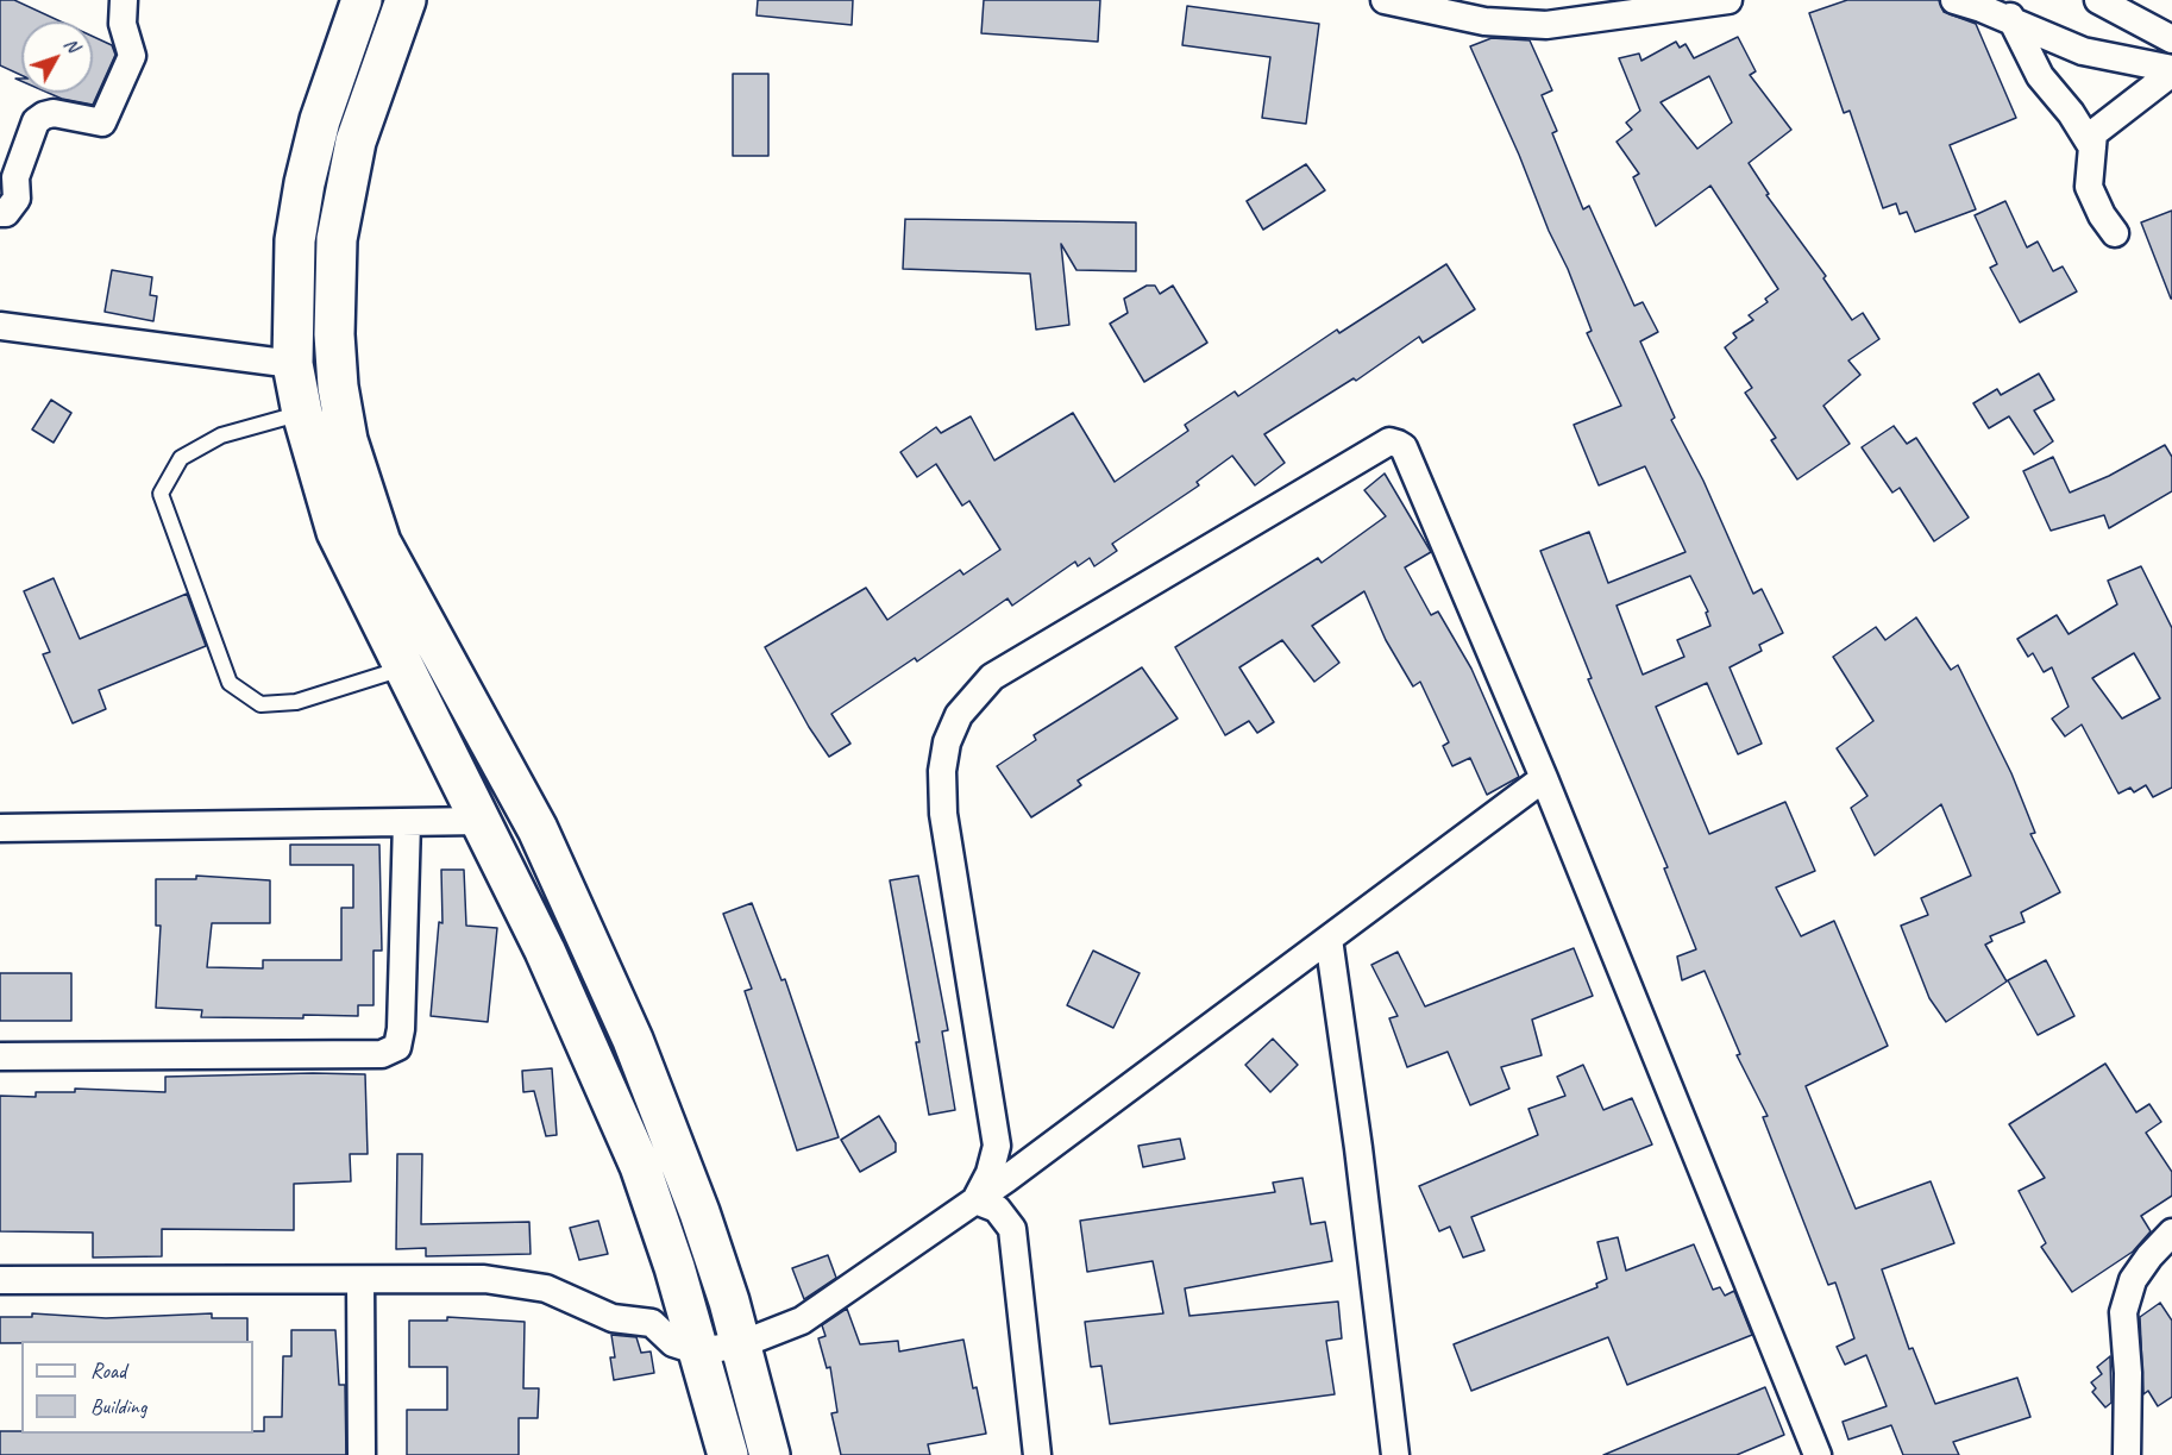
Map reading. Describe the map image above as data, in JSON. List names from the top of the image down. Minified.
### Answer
{"legend":["Road","Building"],"north":"top right"}
